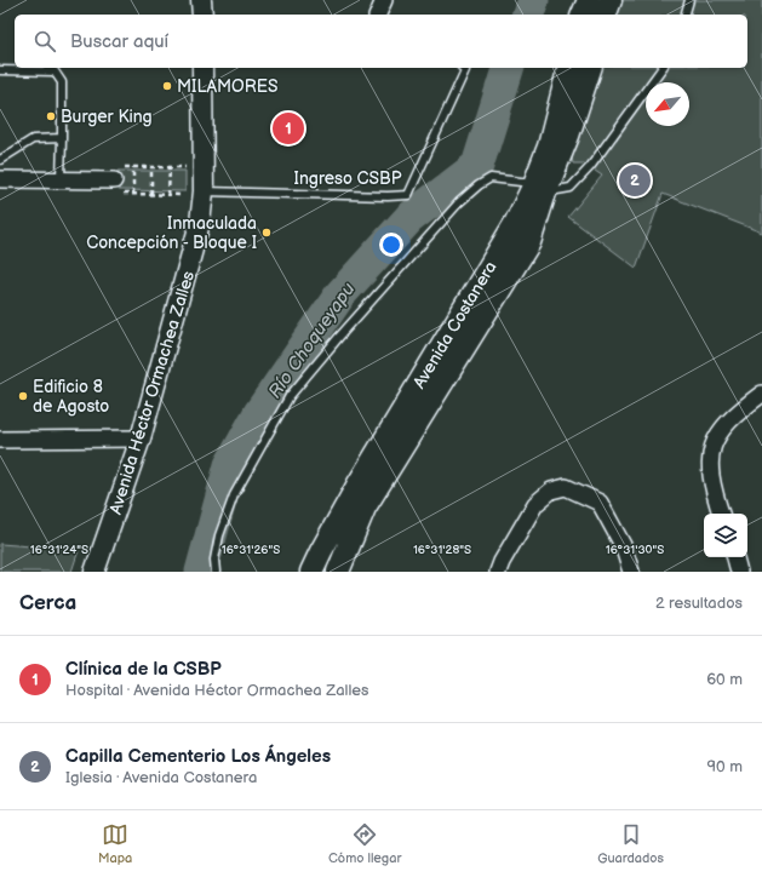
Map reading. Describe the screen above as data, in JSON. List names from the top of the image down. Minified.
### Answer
{"streets":{"main road":["Avenida Costanera"],"street":["Avenida Héctor Ormachea Zalles"],"lane":["Ingreso CSBP"]},"crossings":[["Ingreso CSBP","Avenida Héctor Ormachea Zalles"]],"water":["Río Choqueyapu"],"places":["MILAMORES","Burger King","Inmaculada Concepción - Bloque I","Edificio 8 de Agosto"],"north":"bottom left","page":{"search":"Buscar aquí","pins":["1","2"],"heading":["Cerca","2 resultados"],"list":[{"mark":"1","name":"Clínica de la CSBP","note":"Hospital · Avenida Héctor Ormachea Zalles","value":"60 m"},{"mark":"2","name":"Capilla Cementerio Los Ángeles","note":"Iglesia · Avenida Costanera","value":"90 m"}],"nav":["Mapa","Cómo llegar","Guardados"]},"coordinates":["16°31'24\"S","16°31'26\"S","16°31'28\"S","16°31'30\"S"]}
